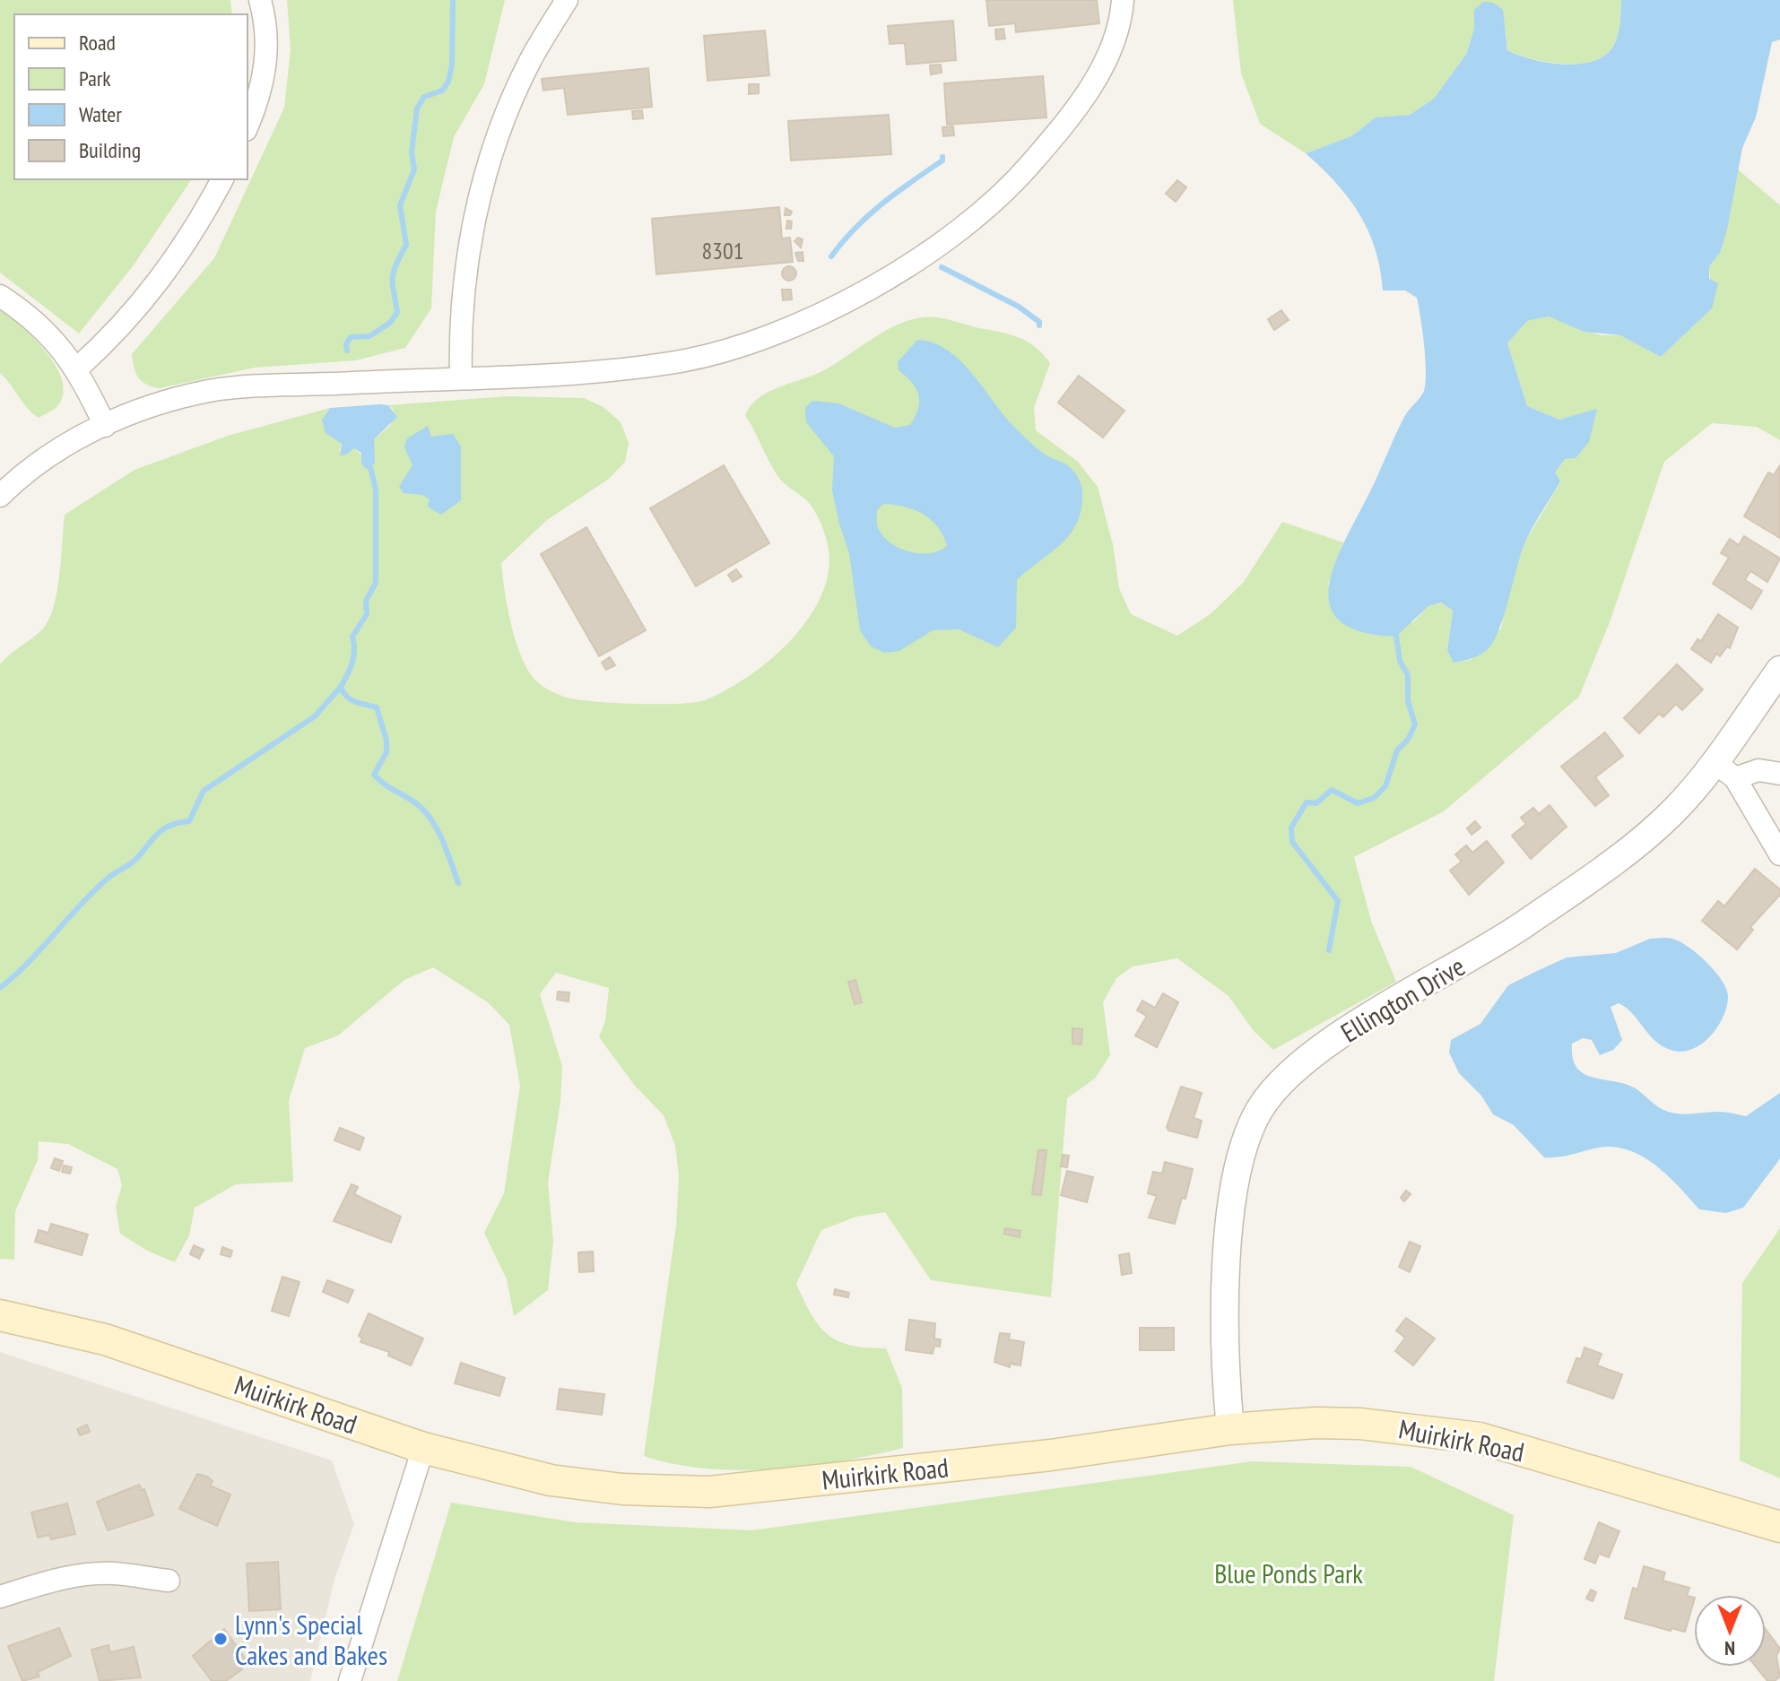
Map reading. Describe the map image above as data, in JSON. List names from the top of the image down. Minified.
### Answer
{"streets":{"main road":["Muirkirk Road"],"street":["Ellington Drive"]},"crossings":[["Ellington Drive","Muirkirk Road"]],"parks":["Blue Ponds Park"],"places":["Lynn's Special Cakes and Bakes"],"house_numbers":["8301"],"legend":["Road","Park","Water","Building"],"north":"bottom"}
